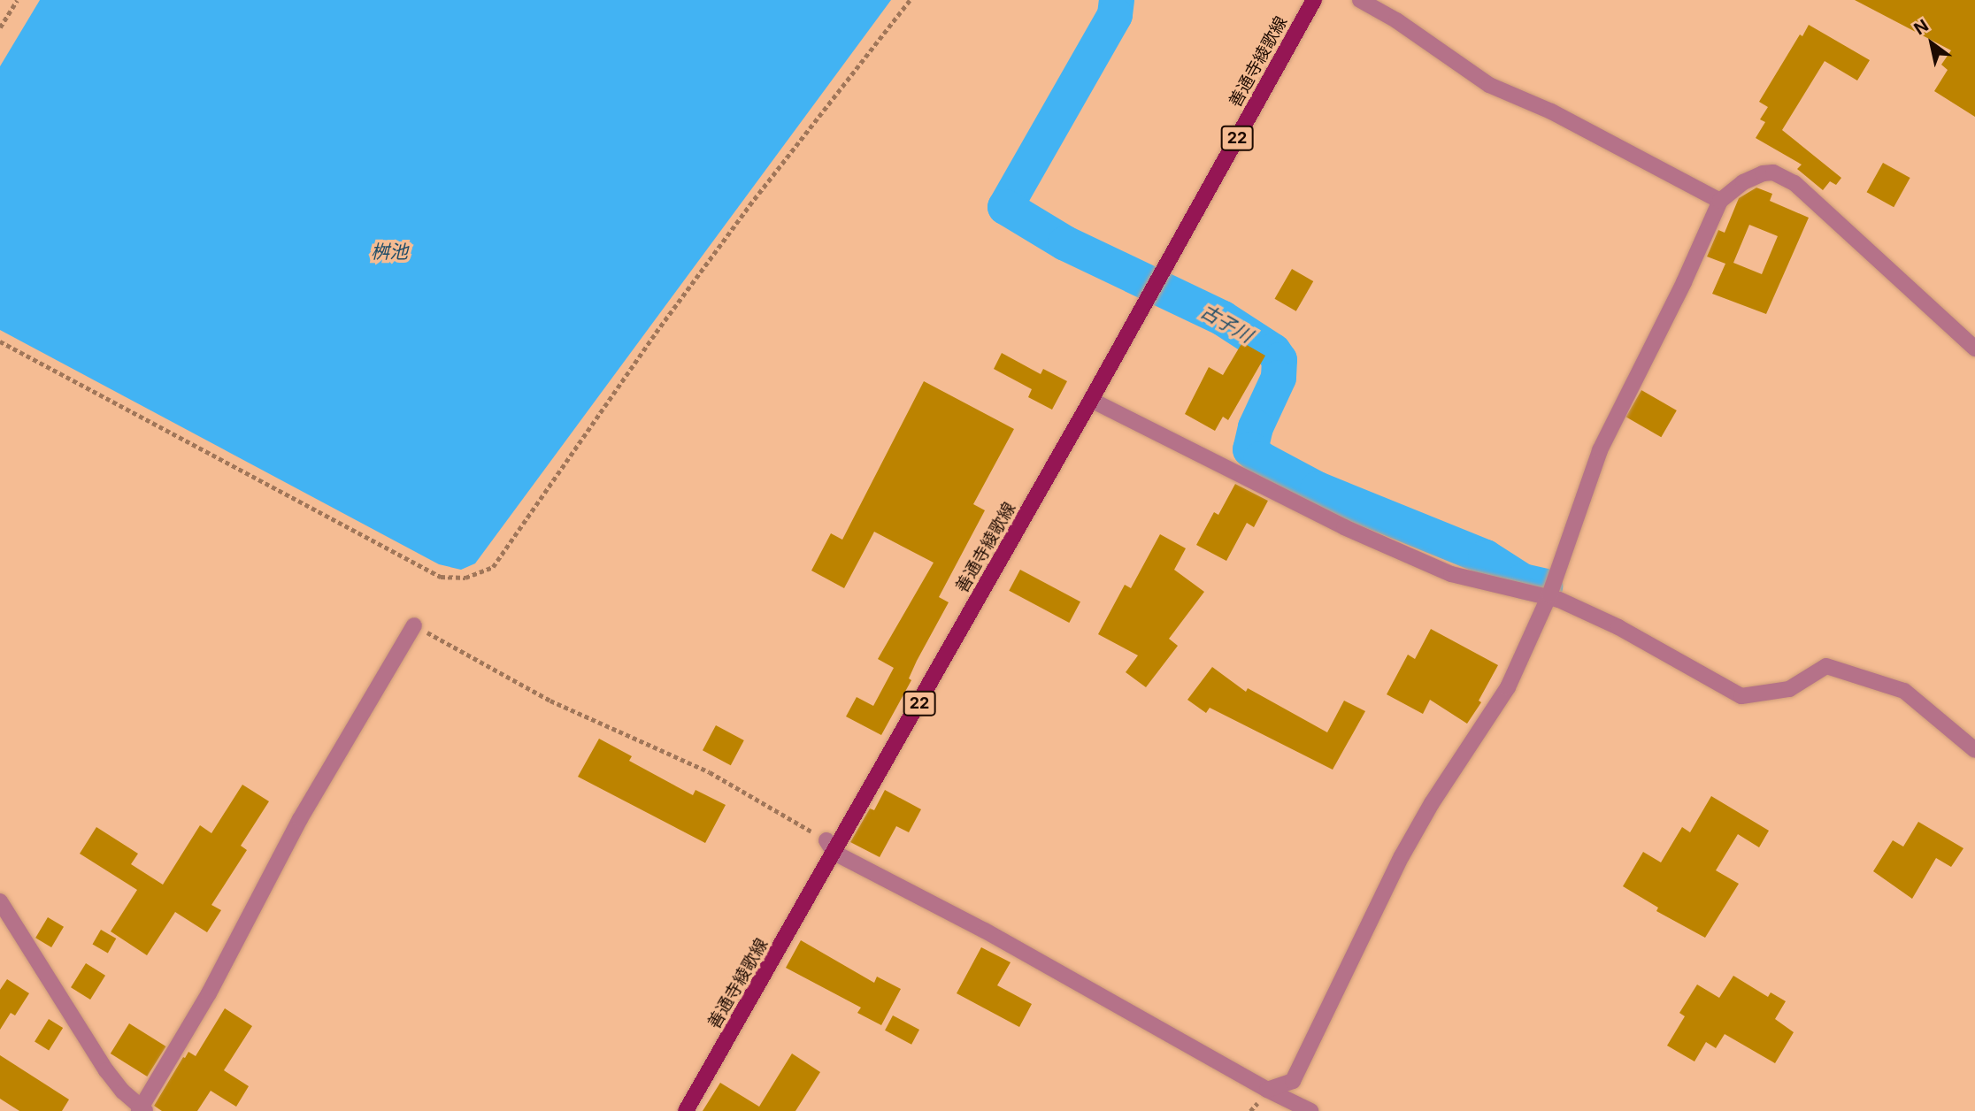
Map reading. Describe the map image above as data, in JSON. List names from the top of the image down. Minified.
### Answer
{"streets":{"main road":["善通寺綾歌線","22"]},"water":["桝池","古子川"],"north":"top left"}
